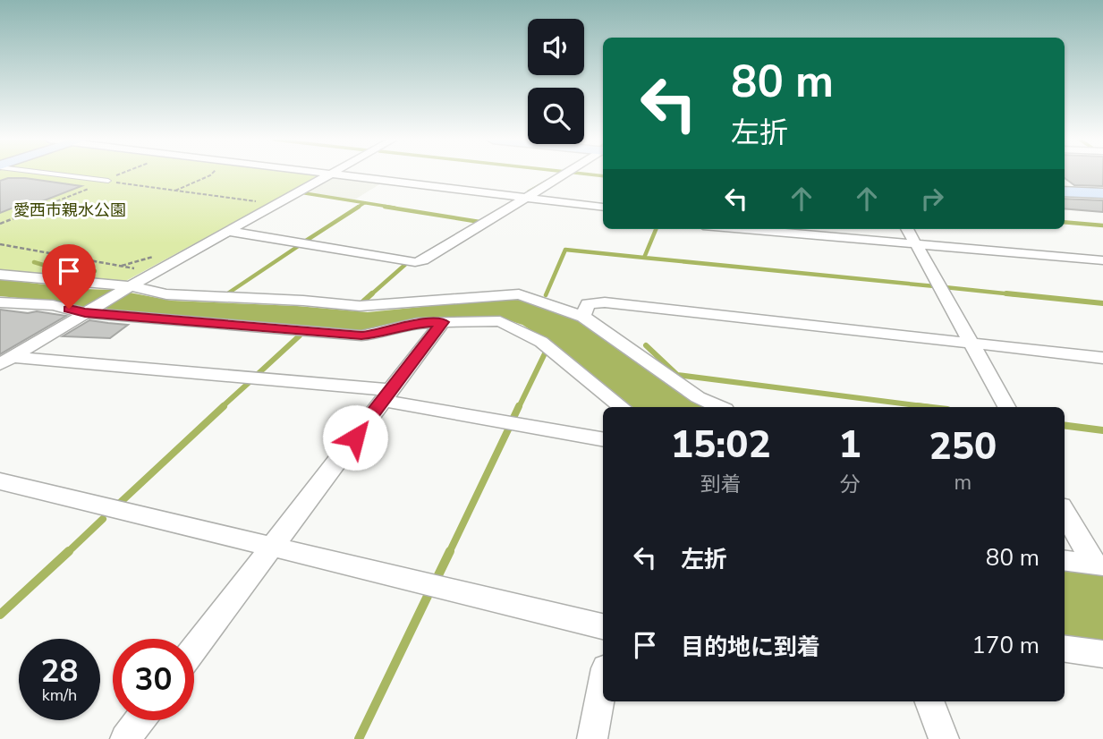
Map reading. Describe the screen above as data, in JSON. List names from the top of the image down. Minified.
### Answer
{"parks":["愛西市親水公園"],"page":{"turn":["80 m","左折"],"eta":["15:02","到着","1","分","250","m"],"list":[{"name":"左折","value":"80 m"},{"name":"目的地に到着","value":"170 m"}],"speed":"28 km/h","limit":"30"}}
